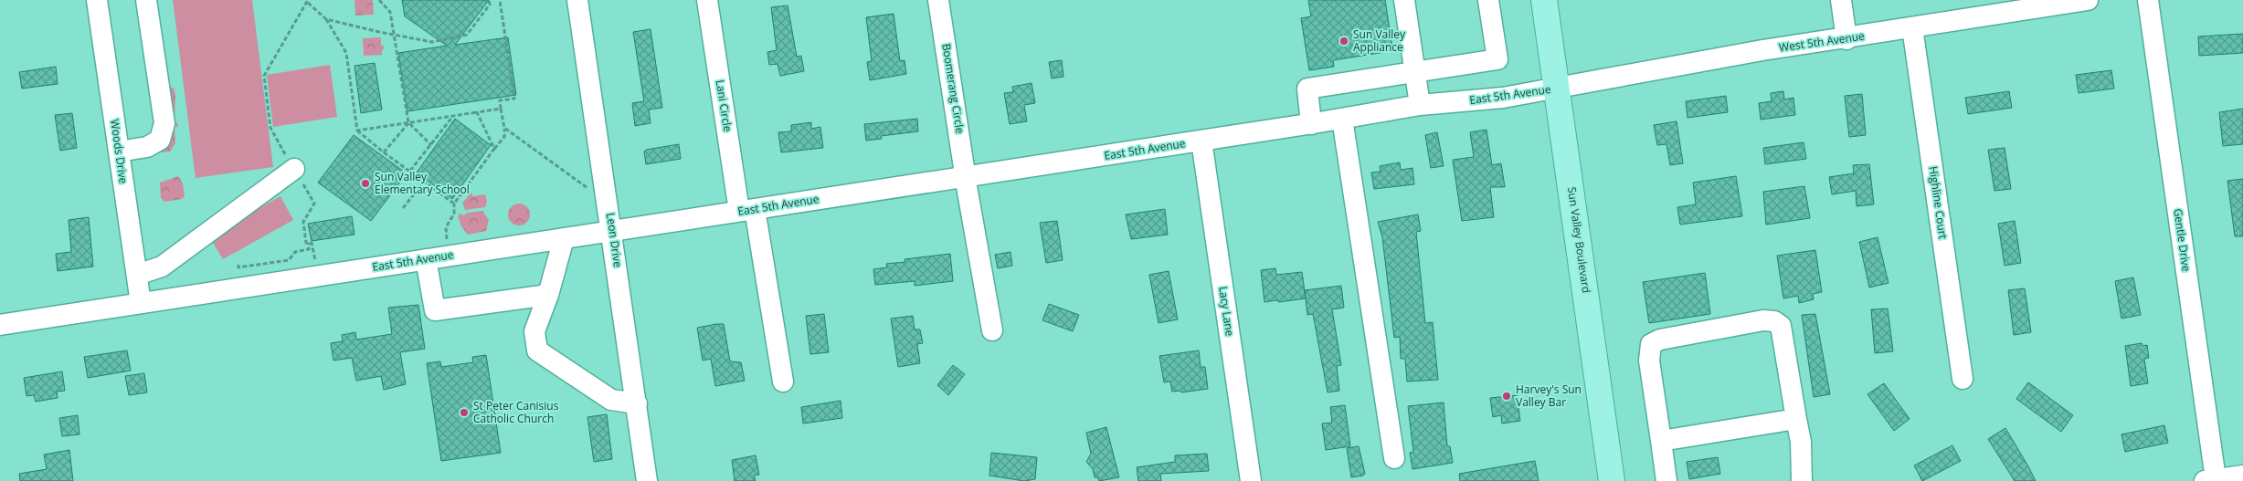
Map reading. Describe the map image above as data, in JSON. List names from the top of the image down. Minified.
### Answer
{"streets":{"main road":["Sun Valley Boulevard"],"street":["West 5th Avenue","Boomerang Circle","East 5th Avenue","Lani Circle","Woods Drive","Highline Court","Leon Drive","Gentle Drive","Lacy Lane"]},"crossings":[["West 5th Avenue","East 5th Avenue"],["West 5th Avenue","Highline Court"],["West 5th Avenue","Sun Valley Boulevard"],["Boomerang Circle","East 5th Avenue"],["East 5th Avenue","Lani Circle"],["East 5th Avenue","Woods Drive"],["East 5th Avenue","Leon Drive"],["East 5th Avenue","Sun Valley Boulevard"],["East 5th Avenue","Lacy Lane"]],"places":["Sun Valley Appliance","Sun Valley Elementary School","Harvey's Sun Valley Bar","St Peter Canisius Catholic Church"]}
